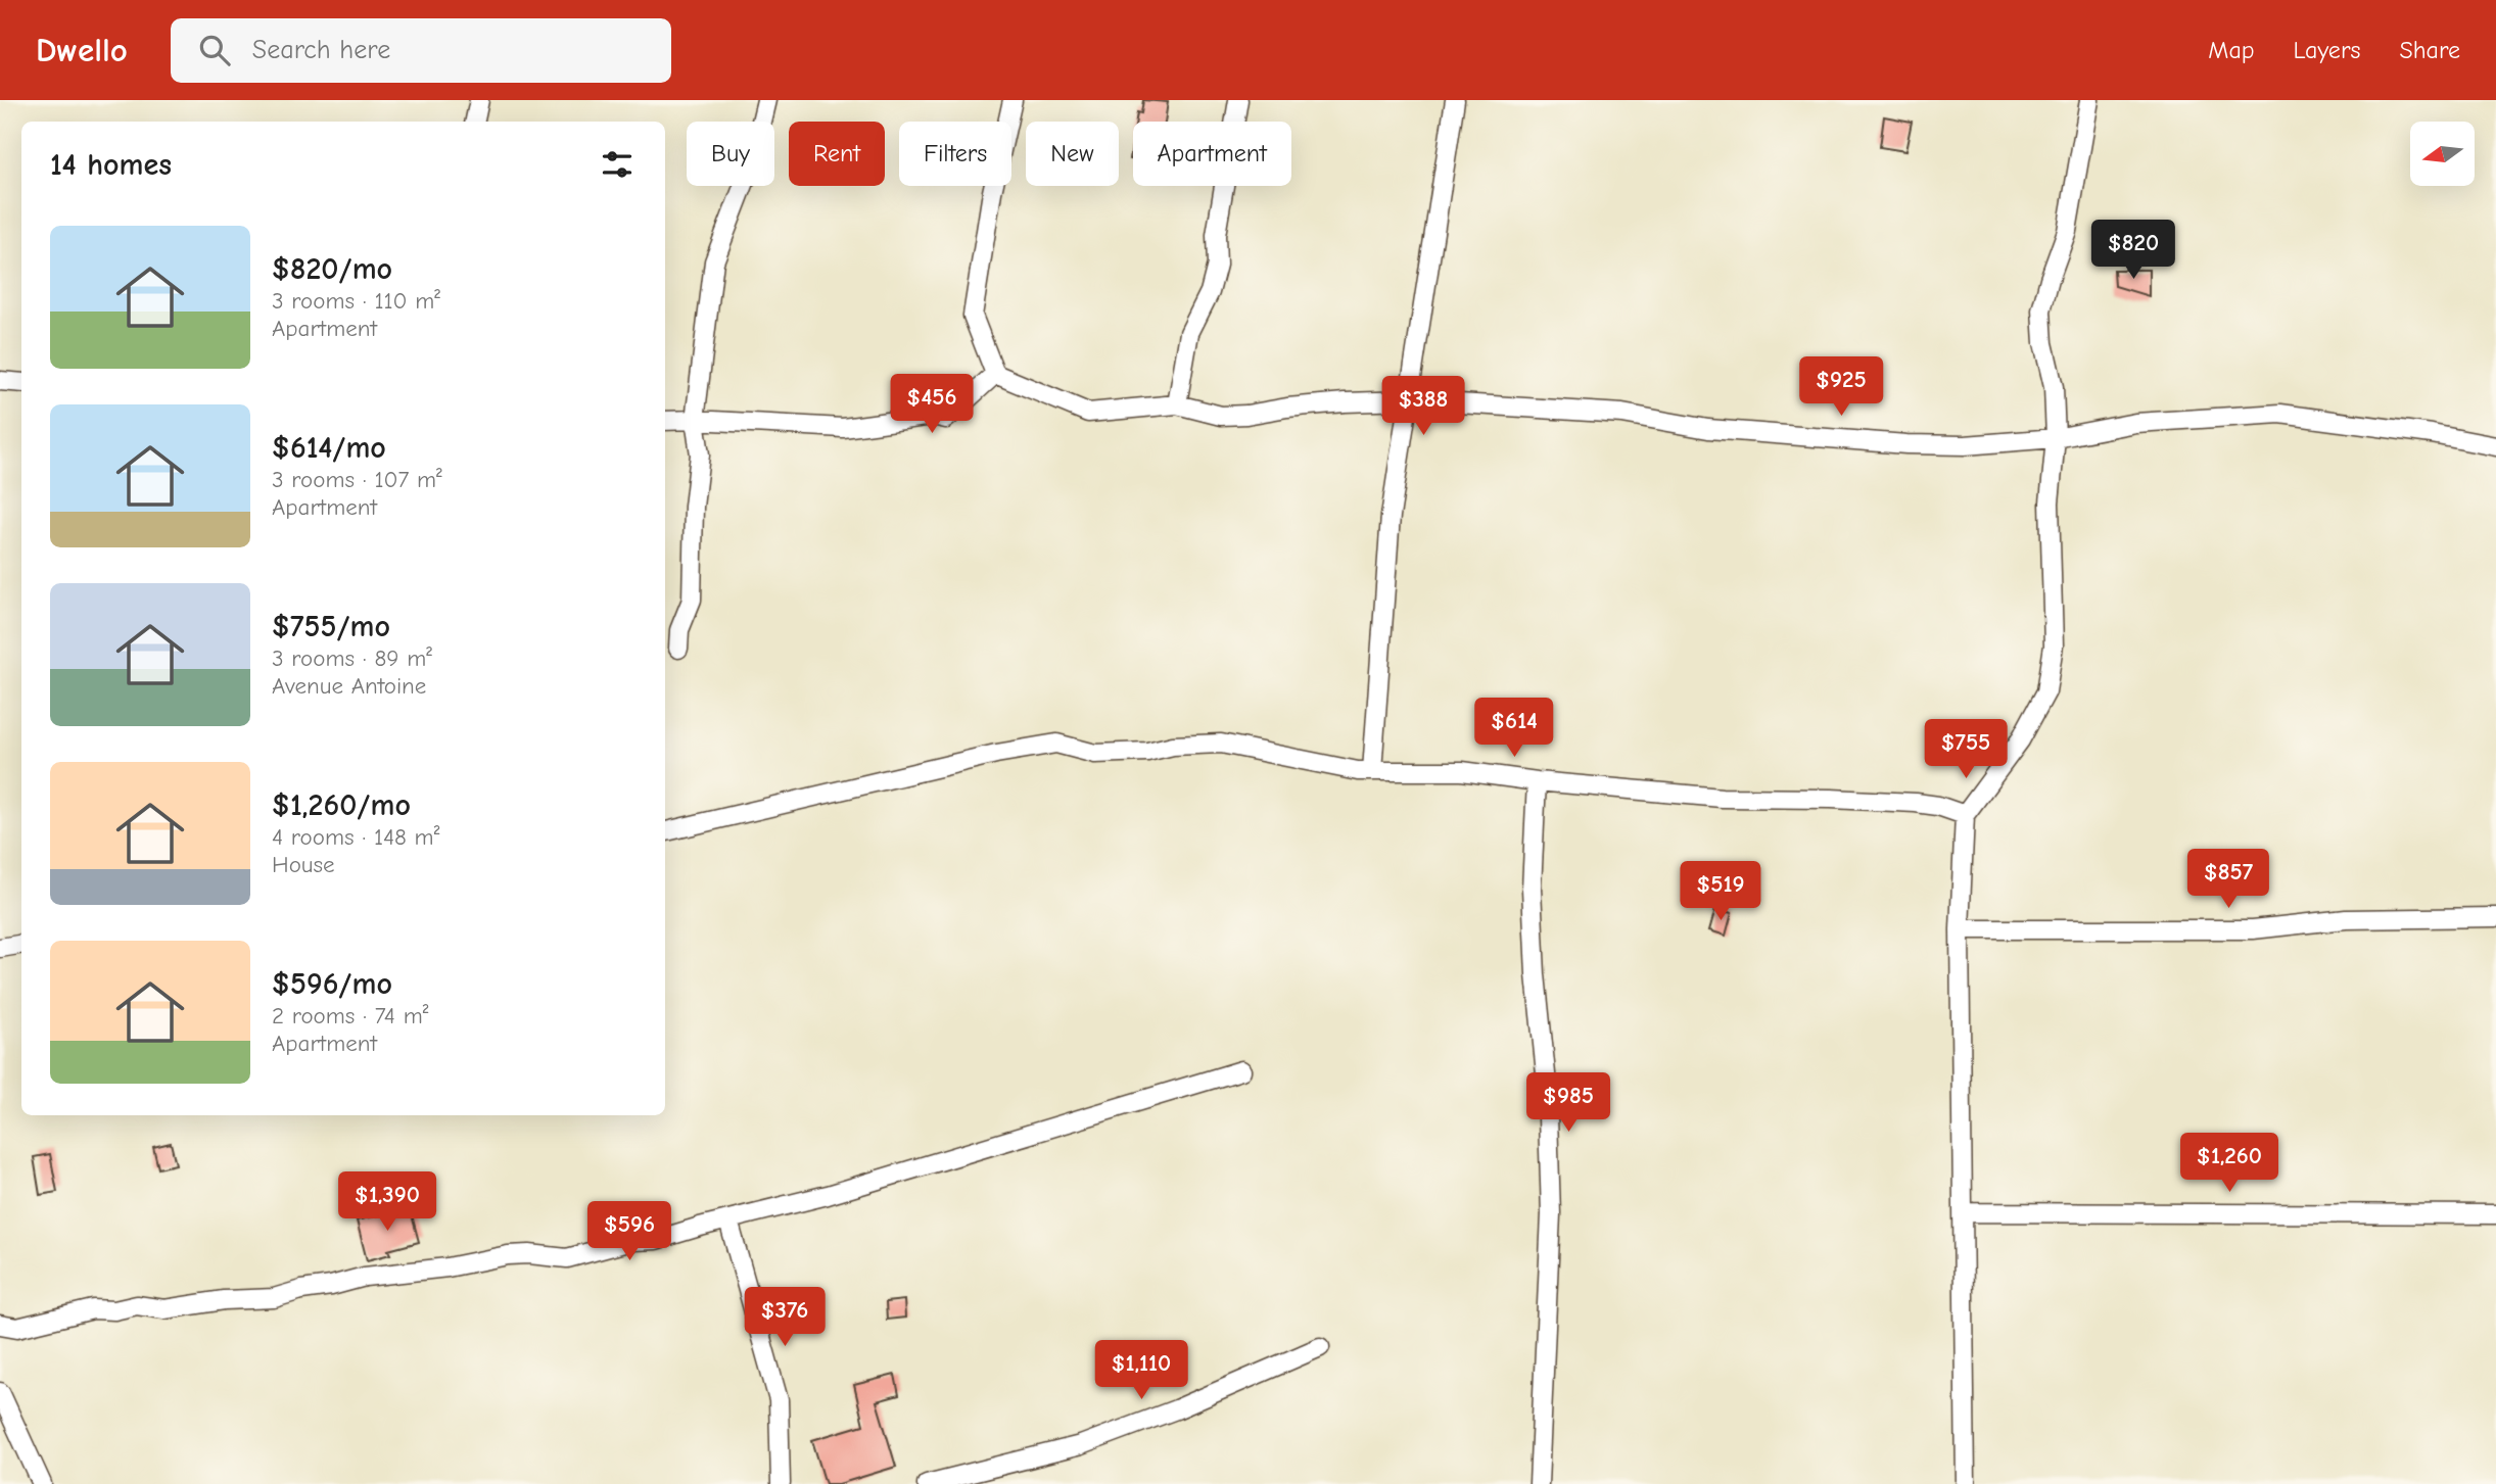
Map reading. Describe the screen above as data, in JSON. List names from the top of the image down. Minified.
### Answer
{"north":"left","page":{"header":"Dwello","search":"Search here","nav":["Map","Layers","Share"],"chip":["Buy","Rent","Filters","New","Apartment"],"heading":"14 homes","list":[{"name":"$820/mo","note":"3 rooms · 110 m² · Apartment"},{"name":"$614/mo","note":"3 rooms · 107 m² · Apartment"},{"name":"$755/mo","note":"3 rooms · 89 m² · Avenue Antoine"},{"name":"$1,260/mo","note":"4 rooms · 148 m² · House"},{"name":"$596/mo","note":"2 rooms · 74 m² · Apartment"}],"price":["$820","$925","$456","$388","$614","$755","$857","$519","$985","$1,260","$1,390","$596","$376","$1,110"]}}
